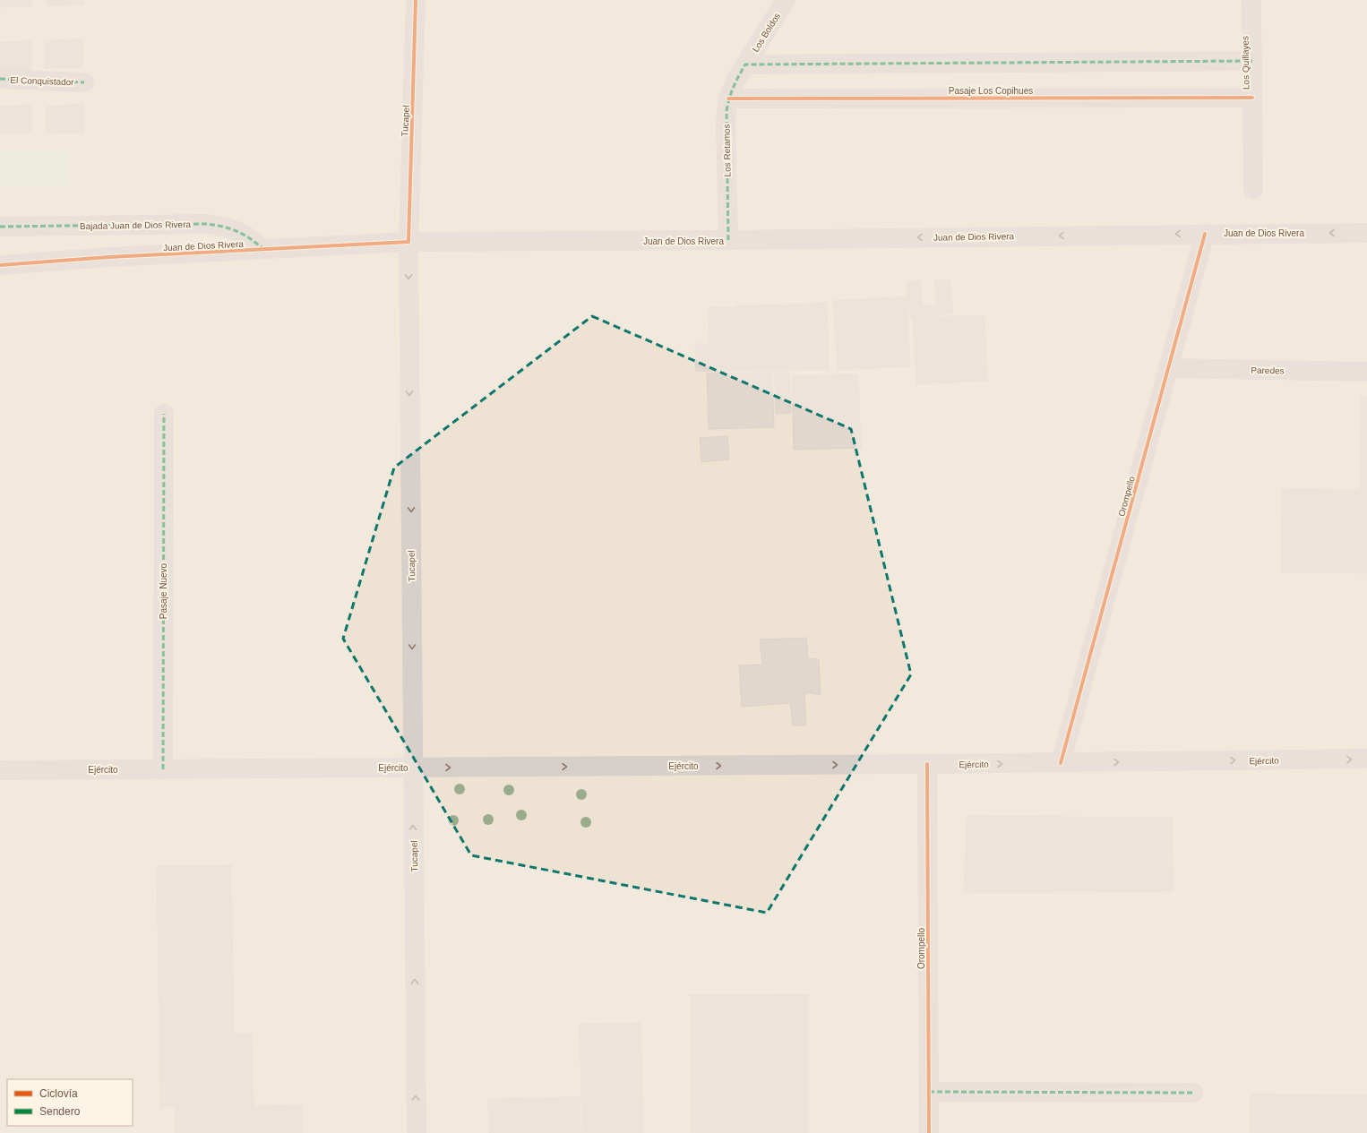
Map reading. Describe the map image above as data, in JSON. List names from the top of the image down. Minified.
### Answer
{"streets":{"street":["Los Boldos","Los Quillayes","El Conquistador","Pasaje Los Copihues","Tucapel","Los Retamos","Bajada Juan de Dios Rivera","Juan de Dios Rivera","Paredes","Orompello","Pasaje Nuevo","Ejército"]},"crossings":[["Los Boldos","Los Retamos"],["Los Quillayes","Pasaje Los Copihues"],["Pasaje Los Copihues","Los Retamos"],["Tucapel","Juan de Dios Rivera"],["Tucapel","Ejército"],["Los Retamos","Juan de Dios Rivera"],["Bajada Juan de Dios Rivera","Juan de Dios Rivera"],["Juan de Dios Rivera","Orompello"],["Paredes","Orompello"],["Orompello","Ejército"],["Pasaje Nuevo","Ejército"]],"one_way":["Ejército"],"legend":["Ciclovía","Sendero"]}
